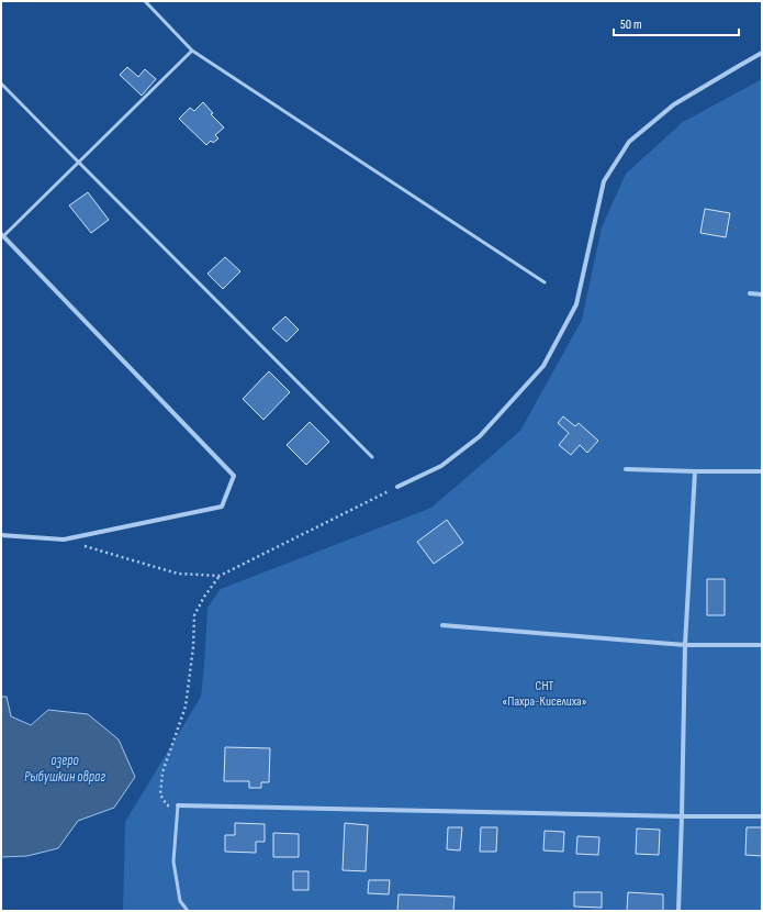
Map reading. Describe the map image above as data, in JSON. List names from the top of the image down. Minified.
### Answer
{"water":["озеро Рыбушкин овраг"],"parks":["СНТ «Пахра-Киселиха»"],"scale_bar":"50 m"}
